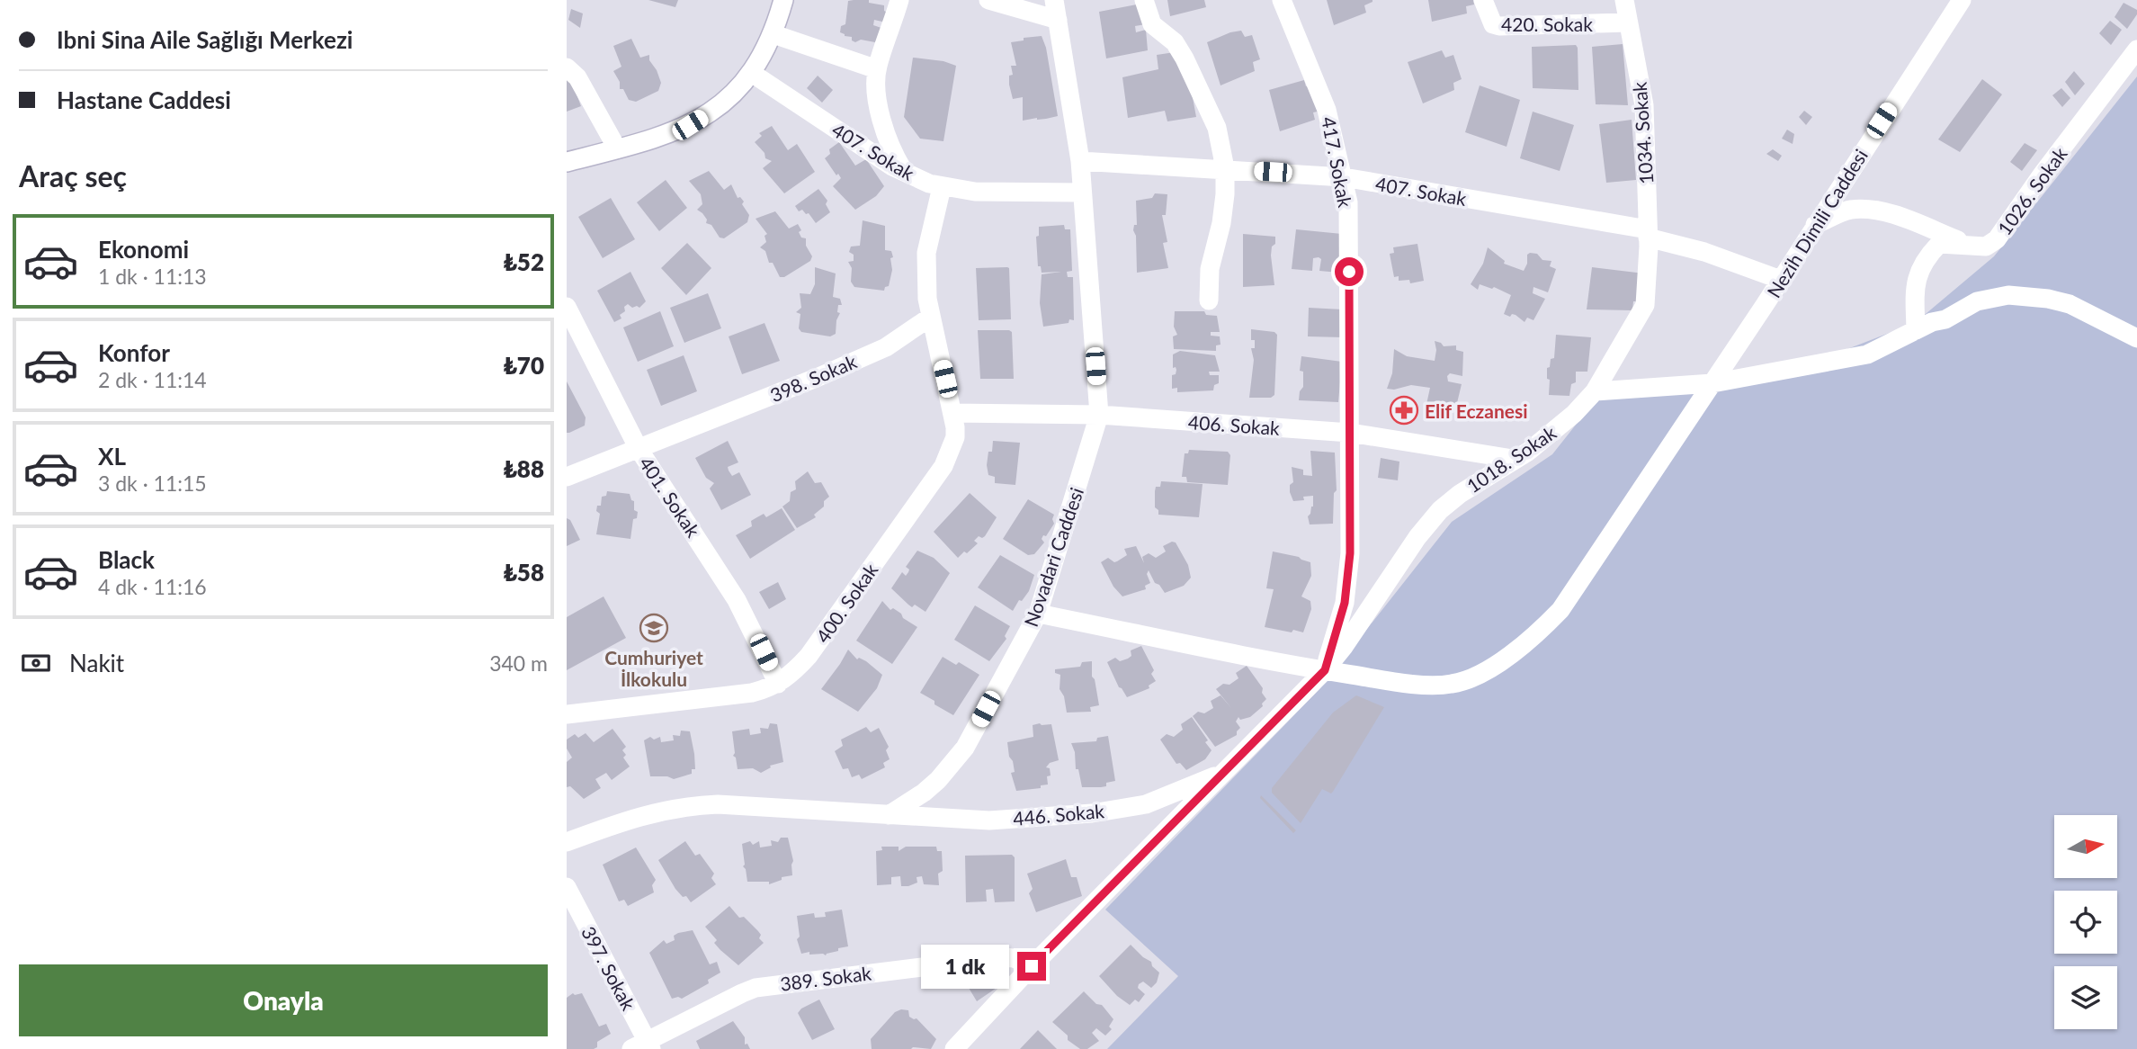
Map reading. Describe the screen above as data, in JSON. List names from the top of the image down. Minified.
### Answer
{"streets":{"street":["420. Sokak","1034. Sokak","407. Sokak","417. Sokak","1026. Sokak","Nezih Dimili Caddesi","398. Sokak","406. Sokak","1018. Sokak","401. Sokak","Novadari Caddesi","400. Sokak","446. Sokak","397. Sokak","389. Sokak"]},"crossings":[["420. Sokak","1034. Sokak"],["1034. Sokak","407. Sokak"],["1034. Sokak","1018. Sokak"],["407. Sokak","417. Sokak"],["407. Sokak","Nezih Dimili Caddesi"],["407. Sokak","1018. Sokak"],["407. Sokak","Novadari Caddesi"],["417. Sokak","Nezih Dimili Caddesi"],["417. Sokak","406. Sokak"],["417. Sokak","1018. Sokak"],["Nezih Dimili Caddesi","1018. Sokak"],["Nezih Dimili Caddesi","Novadari Caddesi"],["398. Sokak","401. Sokak"],["398. Sokak","400. Sokak"],["406. Sokak","1018. Sokak"],["406. Sokak","Novadari Caddesi"],["406. Sokak","400. Sokak"],["1018. Sokak","446. Sokak"],["1018. Sokak","389. Sokak"],["401. Sokak","400. Sokak"],["Novadari Caddesi","446. Sokak"],["397. Sokak","389. Sokak"]],"places":{"pharmacy":["Elif Eczanesi"],"school or university":["Cumhuriyet İlkokulu"]},"north":"right","page":{"banner":["Ibni Sina Aile Sağlığı Merkezi","Hastane Caddesi"],"heading":"Araç seç","list":[{"name":"Ekonomi","note":"1 dk · 11:13","value":"₺52"},{"name":"Konfor","note":"2 dk · 11:14","value":"₺70"},{"name":"XL","note":"3 dk · 11:15","value":"₺88"},{"name":"Black","note":"4 dk · 11:16","value":"₺58"}],"pay":["Nakit","340 m"],"bubble":"1 dk","buttons":"Onayla"}}
